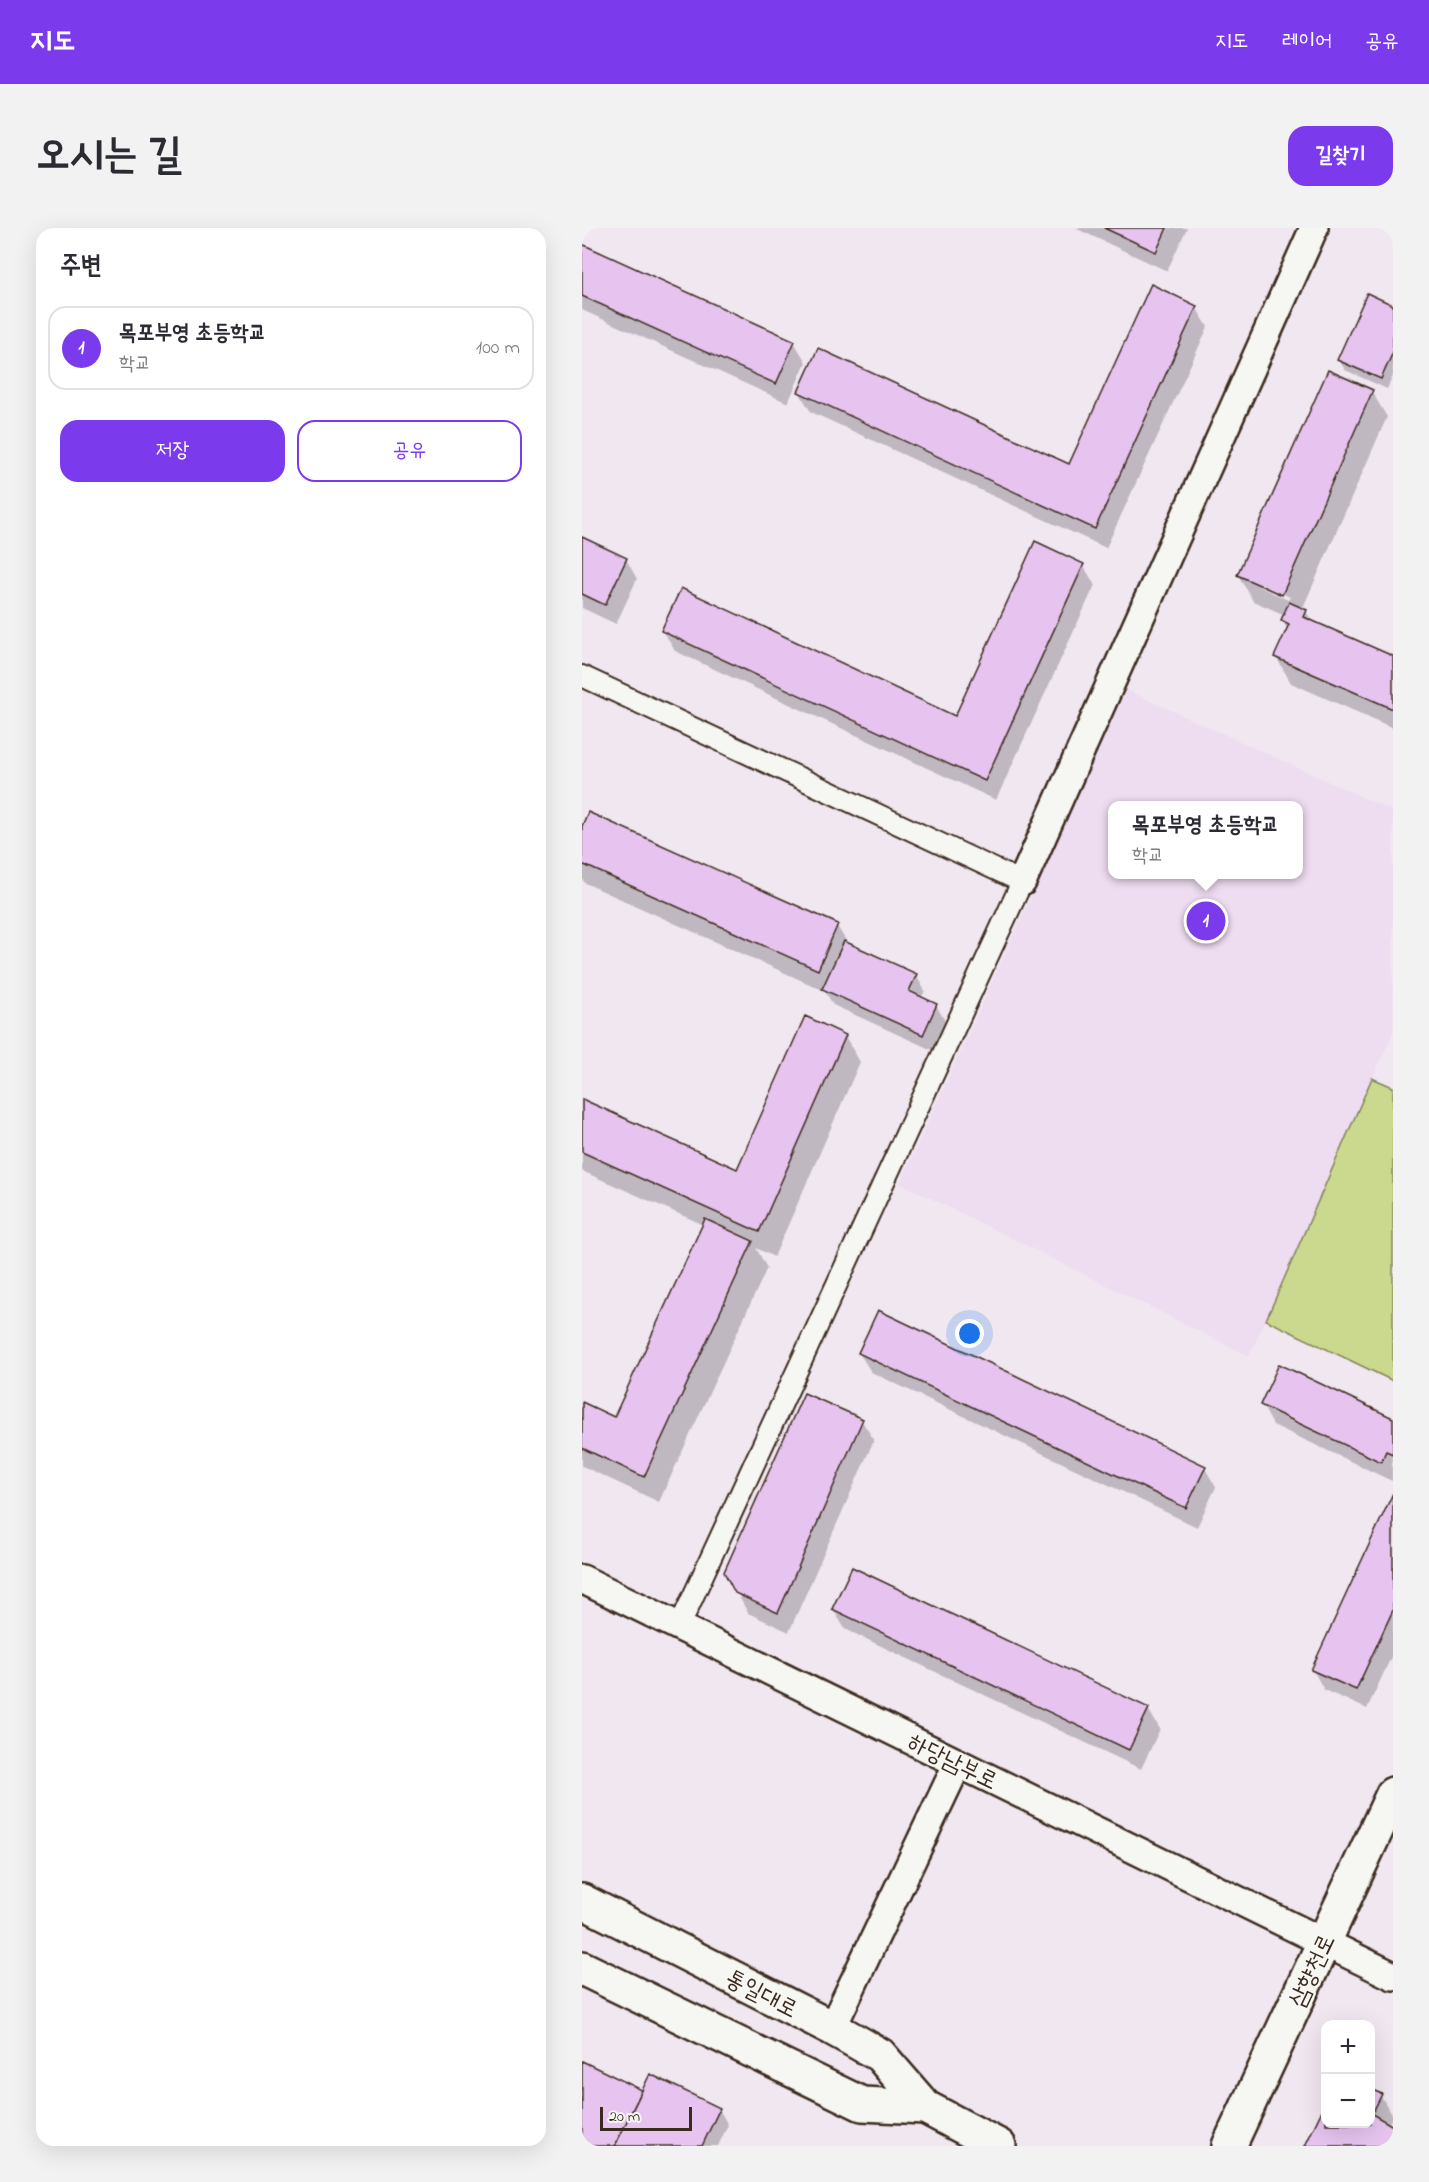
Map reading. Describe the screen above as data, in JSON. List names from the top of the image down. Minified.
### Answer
{"streets":{"street":["하당남부로","삼향천로","통일대로"]},"crossings":[["하당남부로","삼향천로"]],"scale_bar":"20 m","page":{"header":"지도","nav":["지도","레이어","공유"],"title":"오시는 길","buttons":["길찾기",["저장","공유"]],"heading":"주변","list":[{"mark":"1","name":"목포부영 초등학교","note":"학교","value":"100 m"}],"popup":["목포부영 초등학교","학교"],"pins":"1","map_buttons":["+","−"],"scale":"20 m"}}
